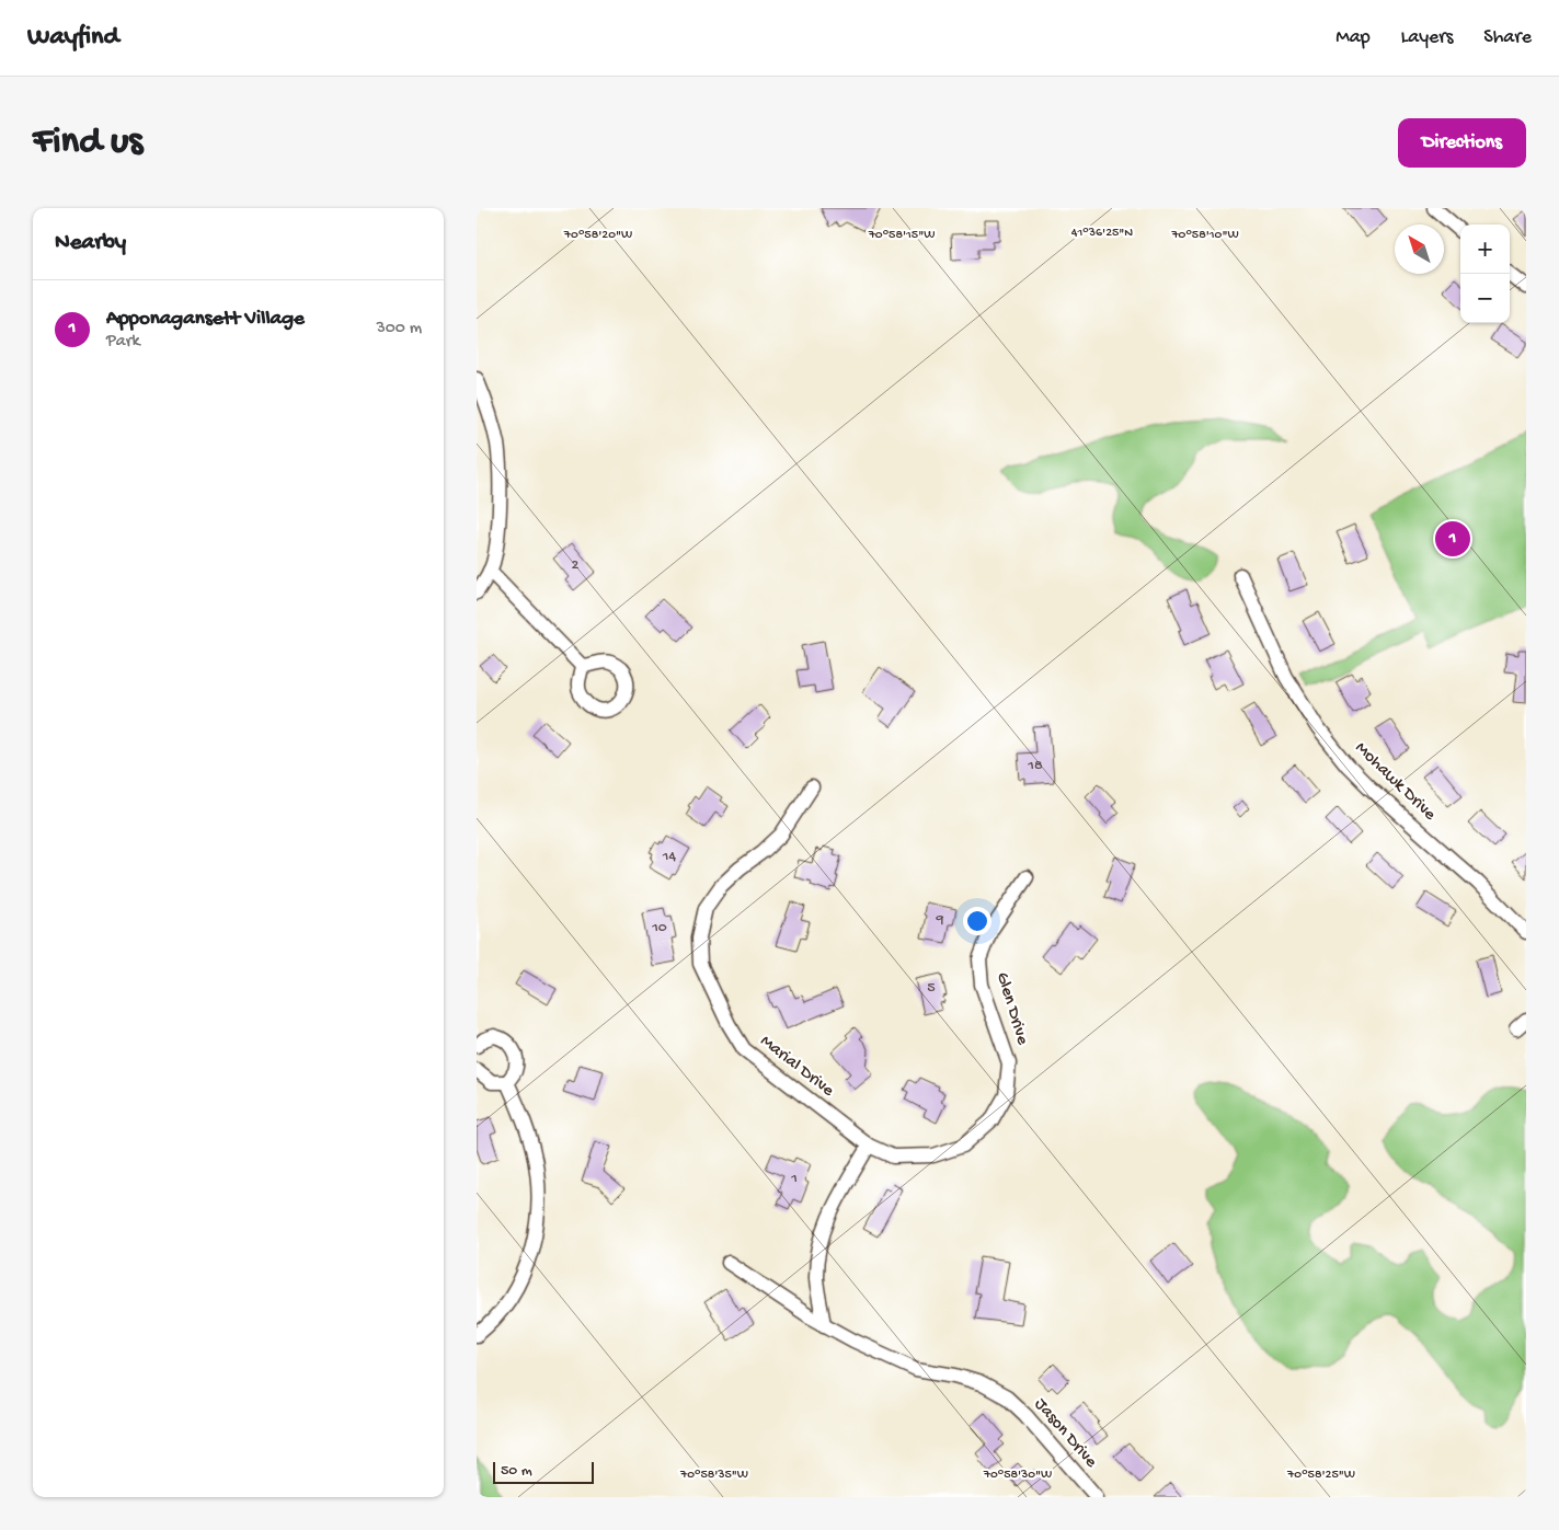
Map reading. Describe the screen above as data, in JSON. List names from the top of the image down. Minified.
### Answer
{"streets":{"street":["Mohawk Drive","Glen Drive","Marial Drive","Jason Drive"]},"crossings":[["Glen Drive","Marial Drive"]],"house_numbers":["2","18","14","9","10","5","1"],"scale_bar":"50 m","north":"top left","page":{"header":"Wayfind","nav":["Map","Layers","Share"],"buttons":"Directions","title":"Find us","heading":"Nearby","map_buttons":["+","−"],"list":[{"mark":"1","name":"Apponagansett Village","note":"Park","value":"300 m"}],"pins":"1","scale":"50 m"},"coordinates":["41°36'25\"N","70°58'15\"W","70°58'10\"W","70°58'20\"W","70°58'35\"W","70°58'30\"W","70°58'25\"W"]}
